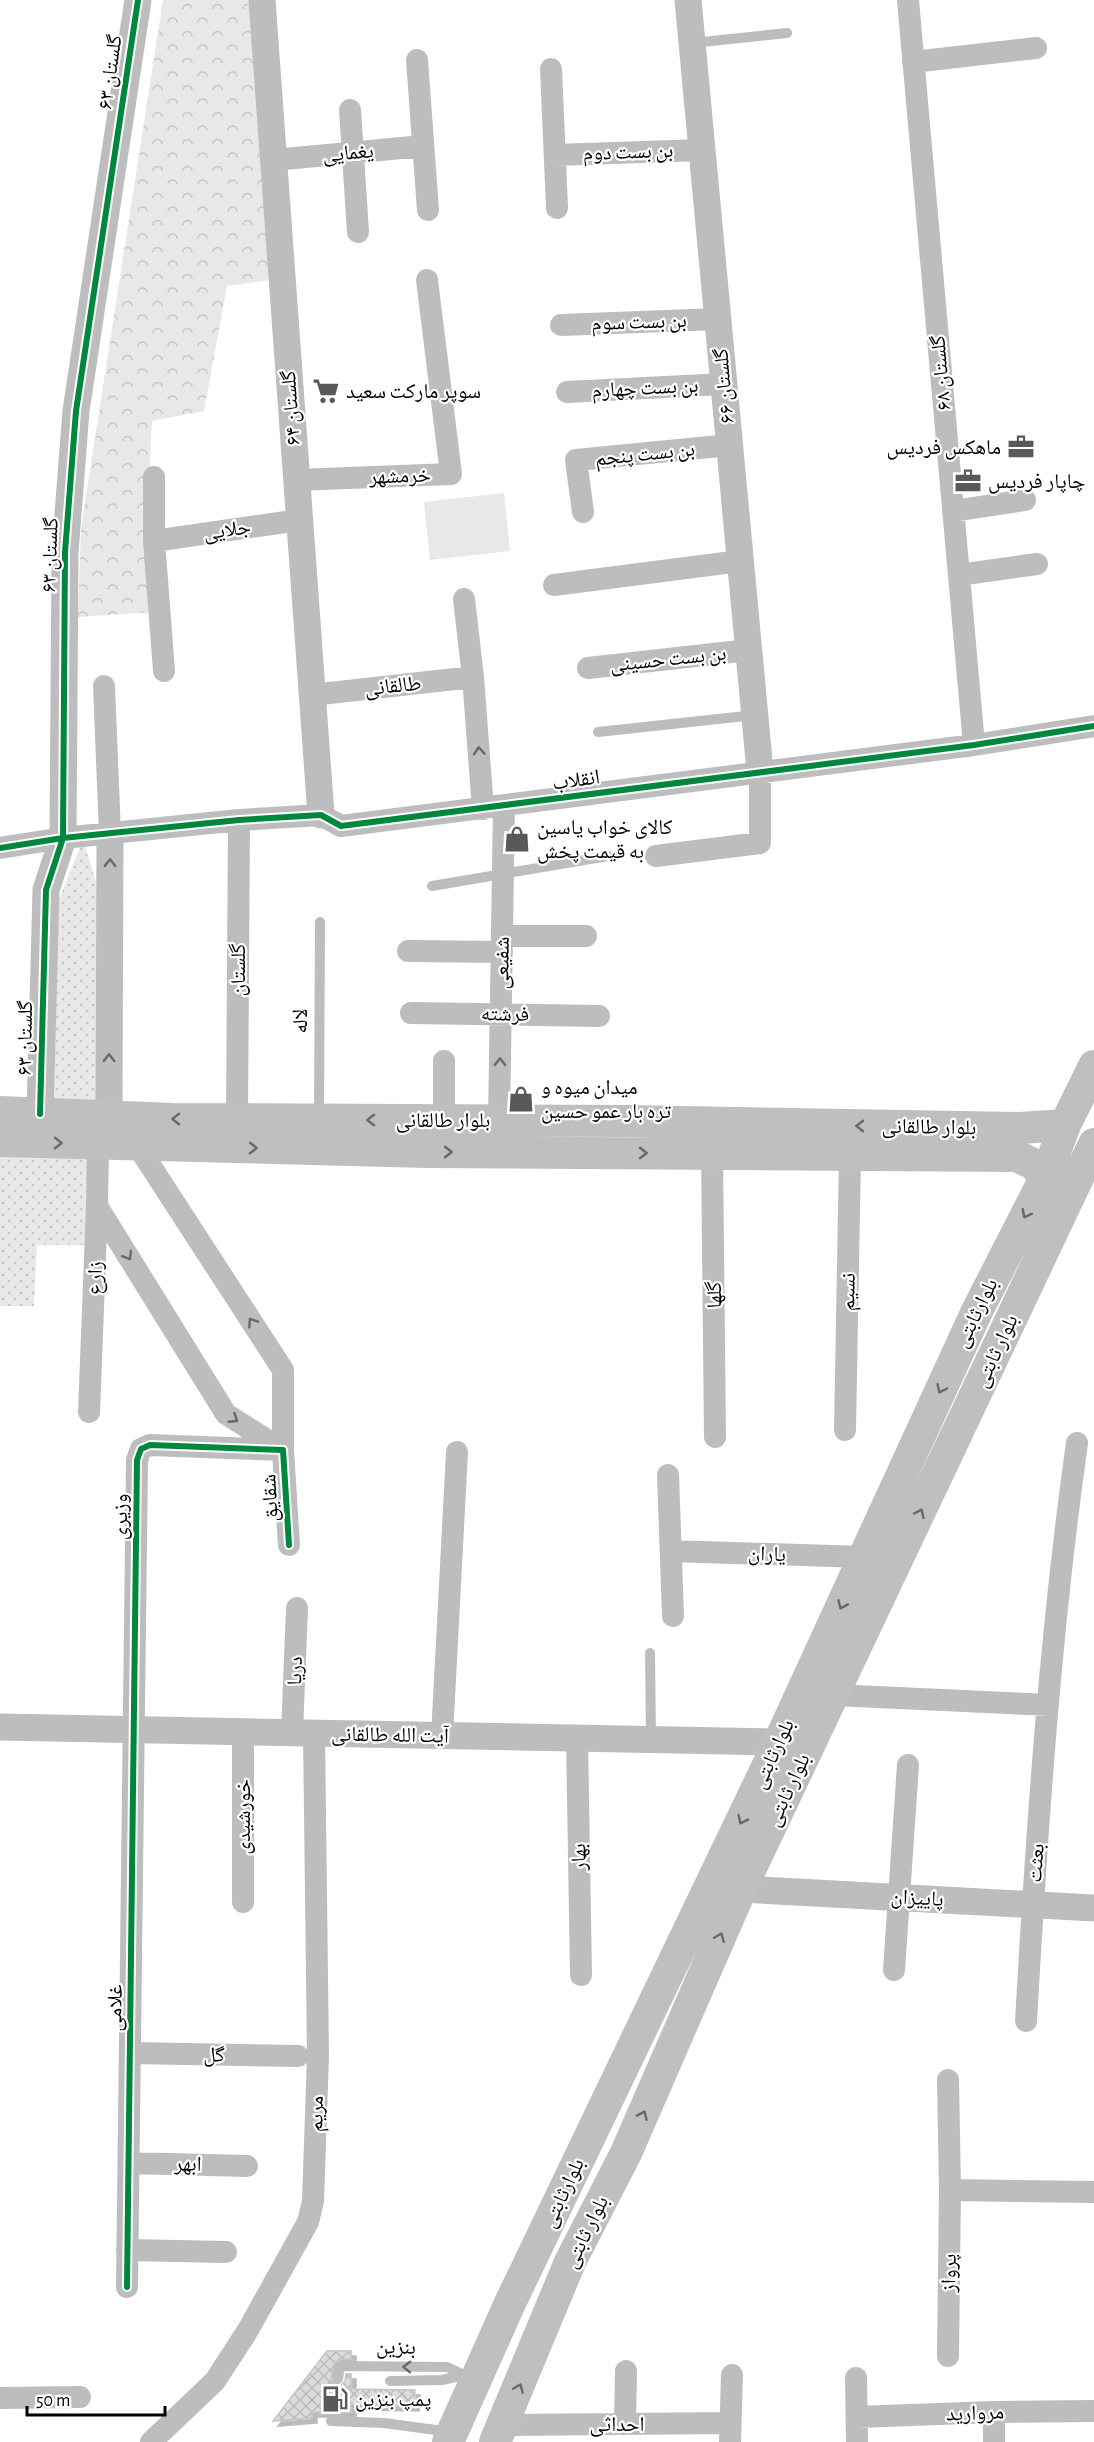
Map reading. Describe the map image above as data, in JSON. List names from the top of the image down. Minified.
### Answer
{"streets":{"main road":["بلوار طالقانی","بلوارثابتی","بلوار ثابتی"],"street":["گلستان ۶۳","بن بست دوم","یغمایی","بن بست سوم","گلستان ۶۸","گلستان ۶۶","بن بست چهارم","گلستان ۶۴","بن بست پنجم","خرمشهر","جلایی","بن بست حسینی","طالقانی","انقلاب","شفیعی","گلستان","فرشته","زارع","نسیم","گلها","شقایق","وزیری","یاران","دریا","آیت الله طالقانی","خورشیدی","بهار","بعثت","پاییزان","غلامی","گل","مریم","ابهر","پرواز","مروارید","احداثی"],"lane":["لاله","بنزین"]},"crossings":[["گلستان ۶۳","انقلاب"],["گلستان ۶۳","بلوار طالقانی"],["بن بست دوم","گلستان ۶۶"],["یغمایی","گلستان ۶۴"],["بن بست سوم","گلستان ۶۶"],["گلستان ۶۸","انقلاب"],["گلستان ۶۶","بن بست چهارم"],["گلستان ۶۶","بن بست پنجم"],["گلستان ۶۶","بن بست حسینی"],["گلستان ۶۶","انقلاب"],["گلستان ۶۴","خرمشهر"],["گلستان ۶۴","جلایی"],["گلستان ۶۴","طالقانی"],["گلستان ۶۴","انقلاب"],["طالقانی","شفیعی"],["انقلاب","شفیعی"],["انقلاب","گلستان"],["شفیعی","فرشته"],["شفیعی","بلوار طالقانی"],["گلستان","بلوار طالقانی"],["لاله","بلوار طالقانی"],["بلوار طالقانی","زارع"],["بلوار طالقانی","نسیم"],["بلوار طالقانی","گلها"],["بلوار طالقانی","بلوارثابتی"],["بلوار طالقانی","شقایق"],["زارع","شقایق"],["بلوارثابتی","یاران"],["بلوارثابتی","آیت الله طالقانی"],["بلوارثابتی","بنزین"],["بلوار ثابتی","پاییزان"],["بلوار ثابتی","احداثی"],["شقایق","وزیری"],["وزیری","آیت الله طالقانی"],["وزیری","غلامی"],["دریا","آیت الله طالقانی"],["دریا","مریم"],["آیت الله طالقانی","خورشیدی"],["آیت الله طالقانی","بهار"],["آیت الله طالقانی","غلامی"],["آیت الله طالقانی","مریم"],["بعثت","پاییزان"],["غلامی","گل"],["غلامی","ابهر"]],"one_way":["شفیعی","بلوارثابتی","بلوار ثابتی"],"places":{"supermarket":["سوپر مارکت سعید"],"office":["ماهکس فردیس","چاپار فردیس"],"shop":["کالای خواب یاسین به قیمت پخش","میدان میوه و تره بار عمو حسین"],"fuel station":["پمپ بنزین"]},"scale_bar":"50 m"}
